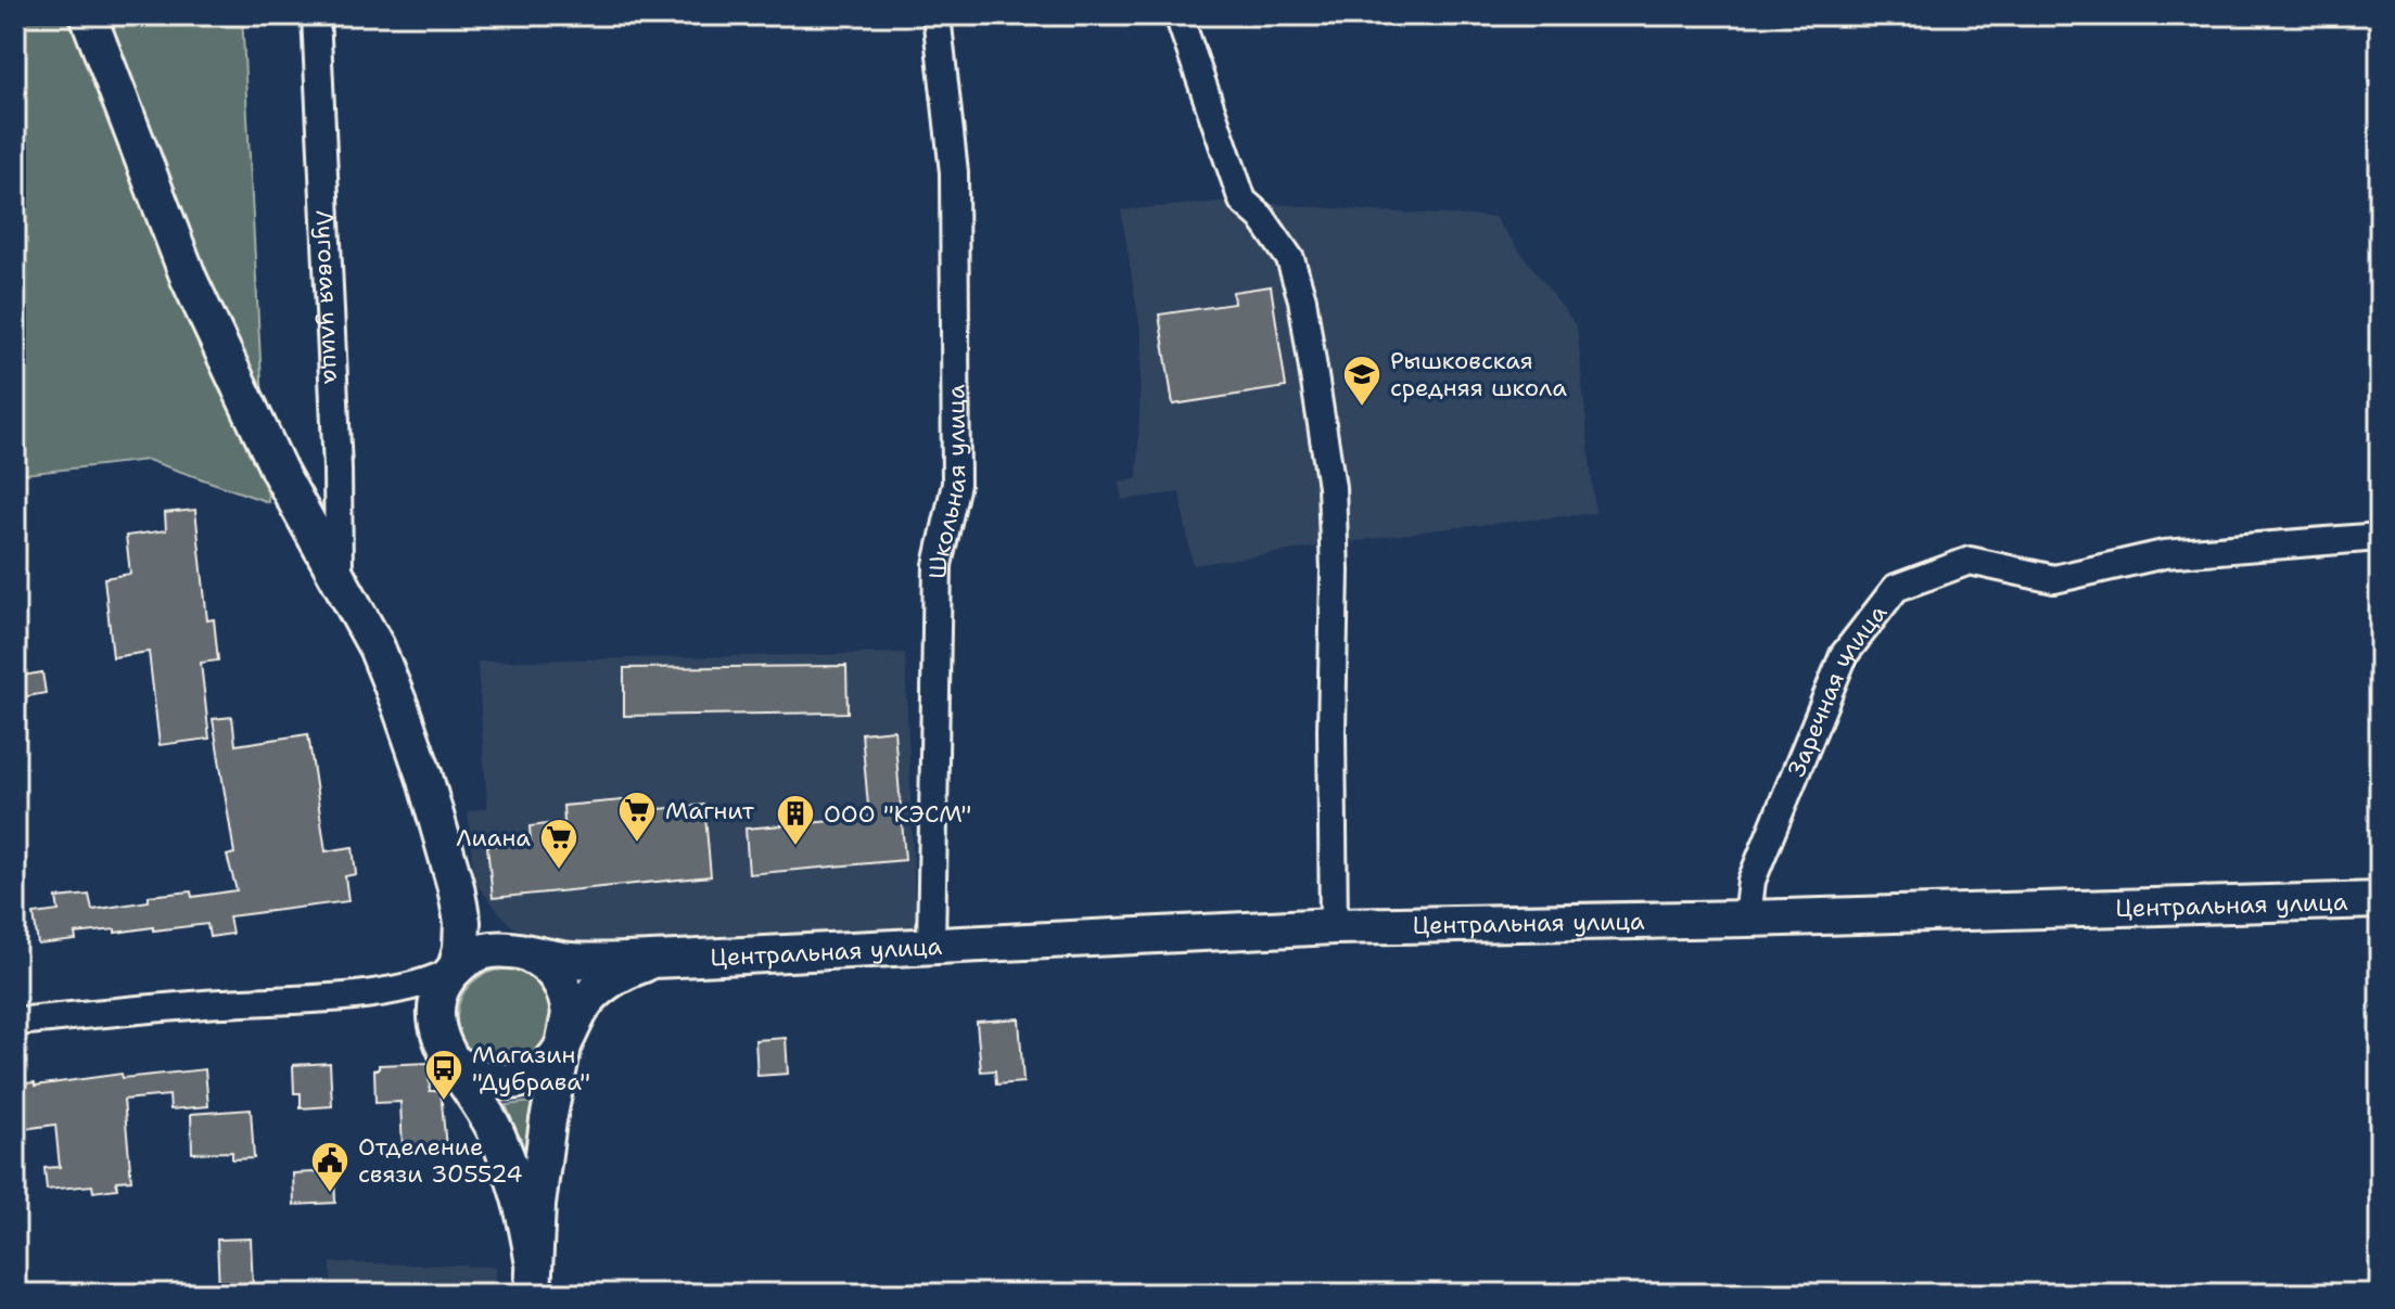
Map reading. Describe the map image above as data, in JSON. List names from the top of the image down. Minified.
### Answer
{"streets":{"main road":["Центральная улица"],"street":["Луговая улица","Школьная улица","Заречная улица"]},"crossings":[["Школьная улица","Центральная улица"],["Заречная улица","Центральная улица"]],"places":{"school or university":["Рышковская средняя школа"],"supermarket":["Магнит","Лиана"],"building":["ООО \"КЭСМ\""],"bus stop":["Магазин \"Дубрава\""],"public building":["Отделение связи 305524"]}}
